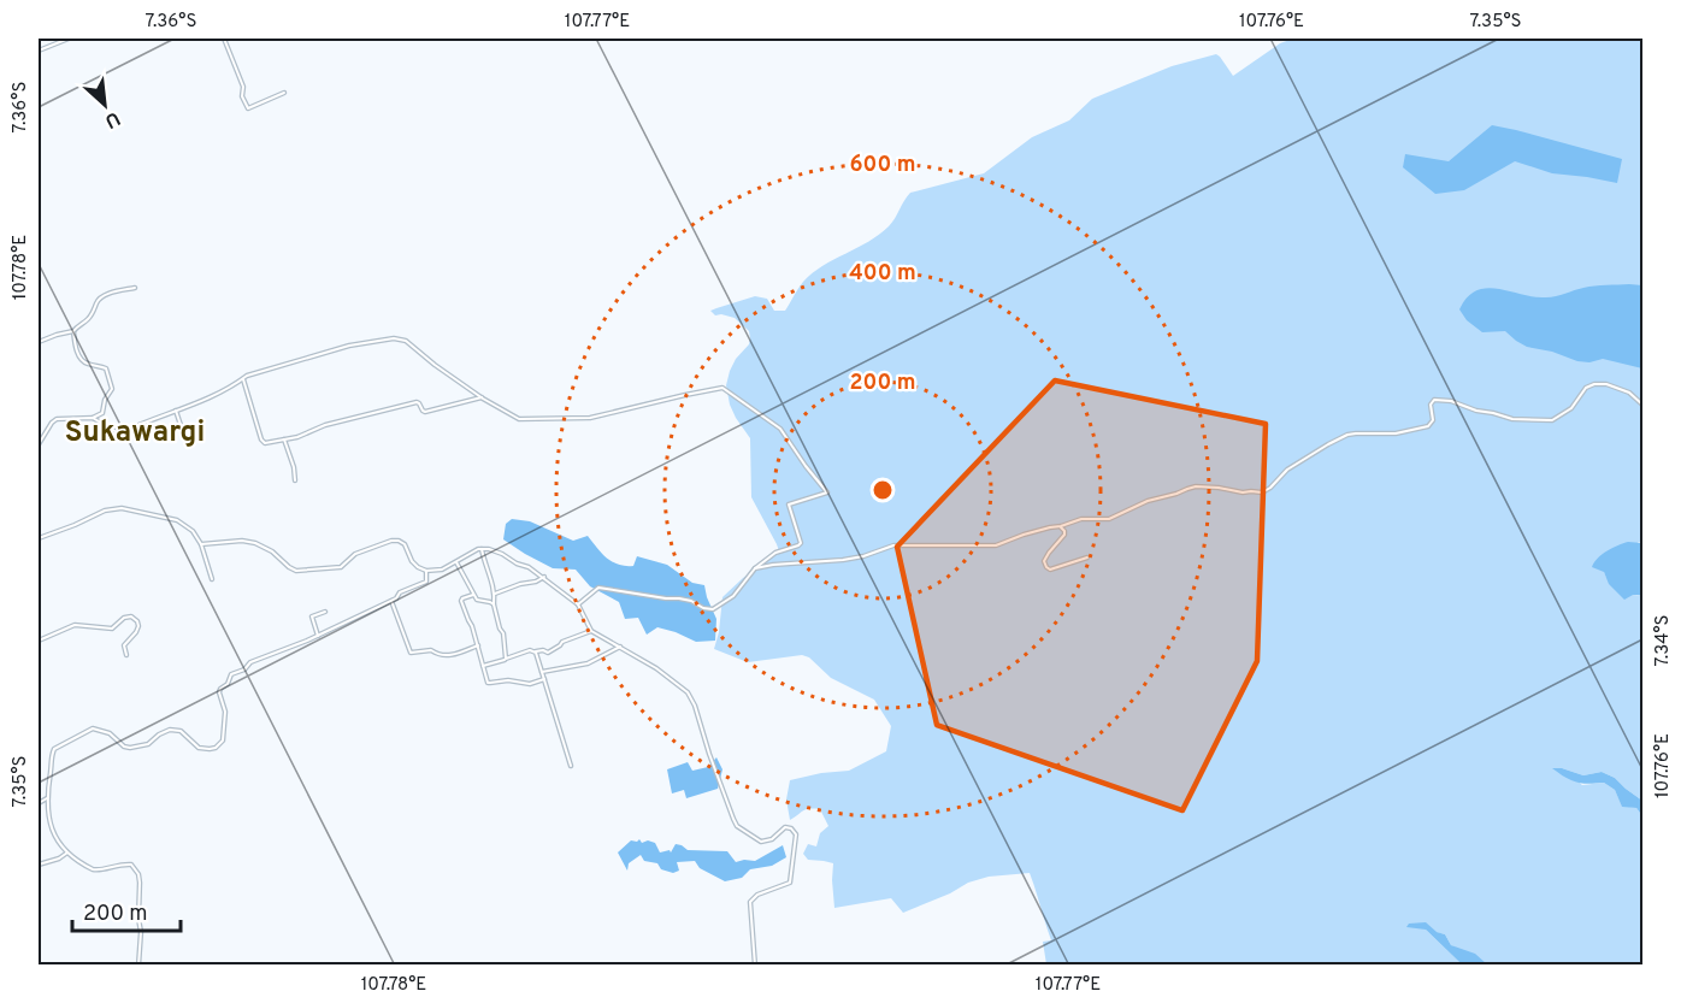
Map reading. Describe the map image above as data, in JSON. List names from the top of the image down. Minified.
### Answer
{"districts":["Sukawargi"],"scale_bar":"200 m","north":"bottom right","coordinates":["7.36°S","107.77°E","107.76°E","7.35°S","107.78°E","7.34°S"],"rings":["600 m","400 m","200 m"]}
